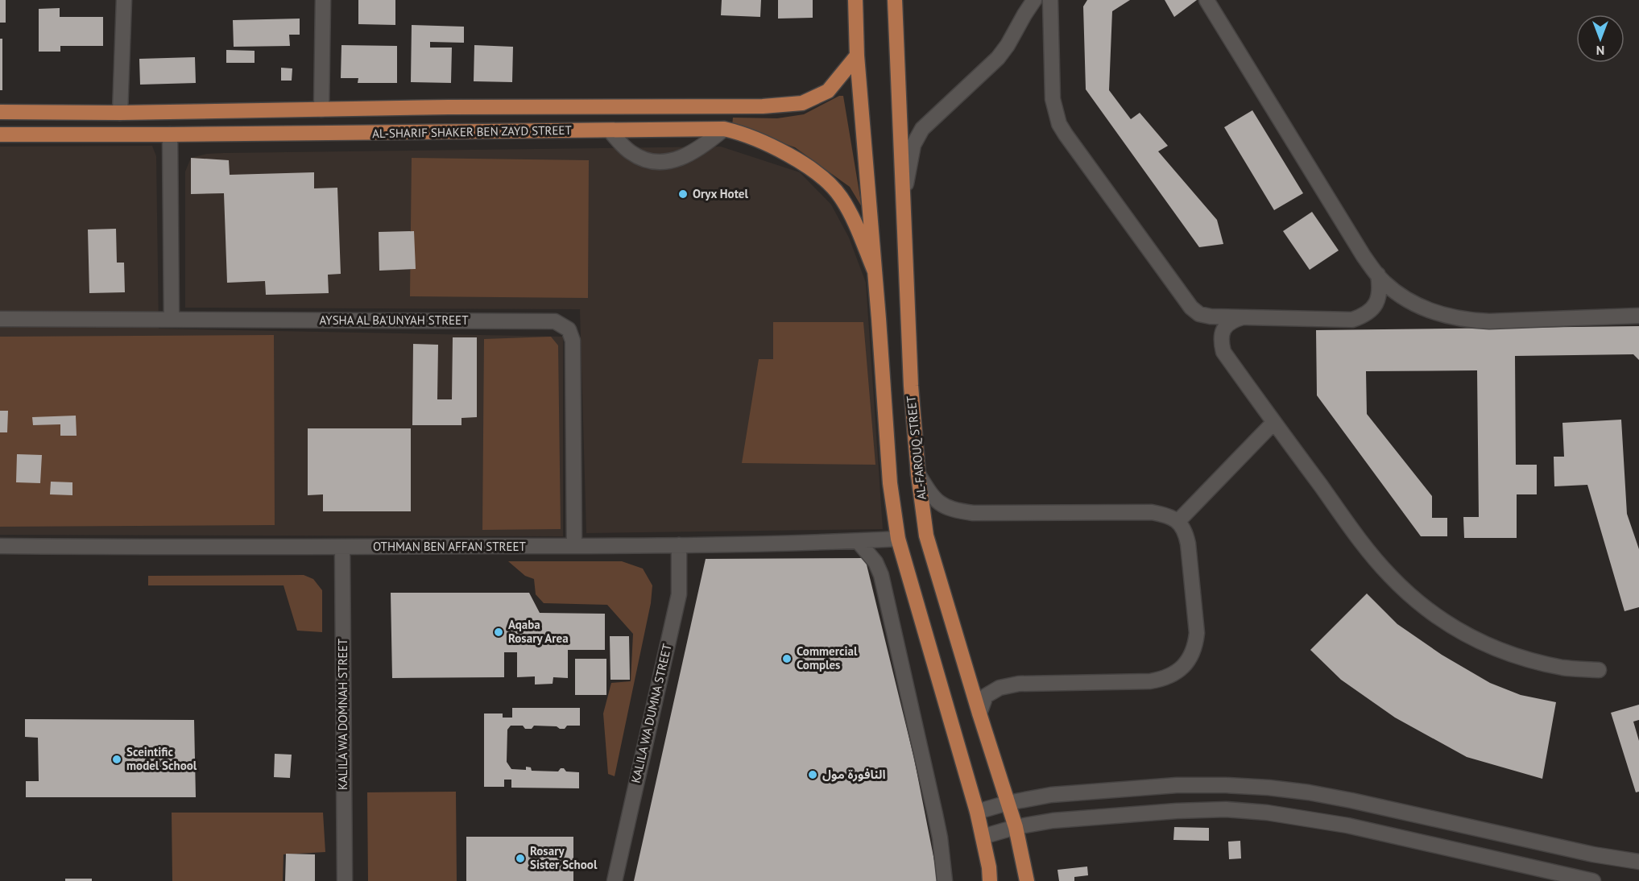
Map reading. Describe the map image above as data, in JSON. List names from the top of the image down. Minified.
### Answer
{"streets":{"main road":["AL-SHARIF SHAKER BEN ZAYD STREET","AL-FAROUQ STREET"],"street":["AYSHA AL BA'UNYAH STREET","OTHMAN BEN AFFAN STREET","KALILA WA DUMNA STREET","KALILA WA DOMNAH STREET"]},"crossings":[["AYSHA AL BA'UNYAH STREET","OTHMAN BEN AFFAN STREET"],["OTHMAN BEN AFFAN STREET","KALILA WA DUMNA STREET"],["OTHMAN BEN AFFAN STREET","KALILA WA DOMNAH STREET"]],"places":["Oryx Hotel","Aqaba Rosary Area","Commercial Comples","Sceintific model School","النافورة مول","Rosary Sister School"],"north":"bottom"}
